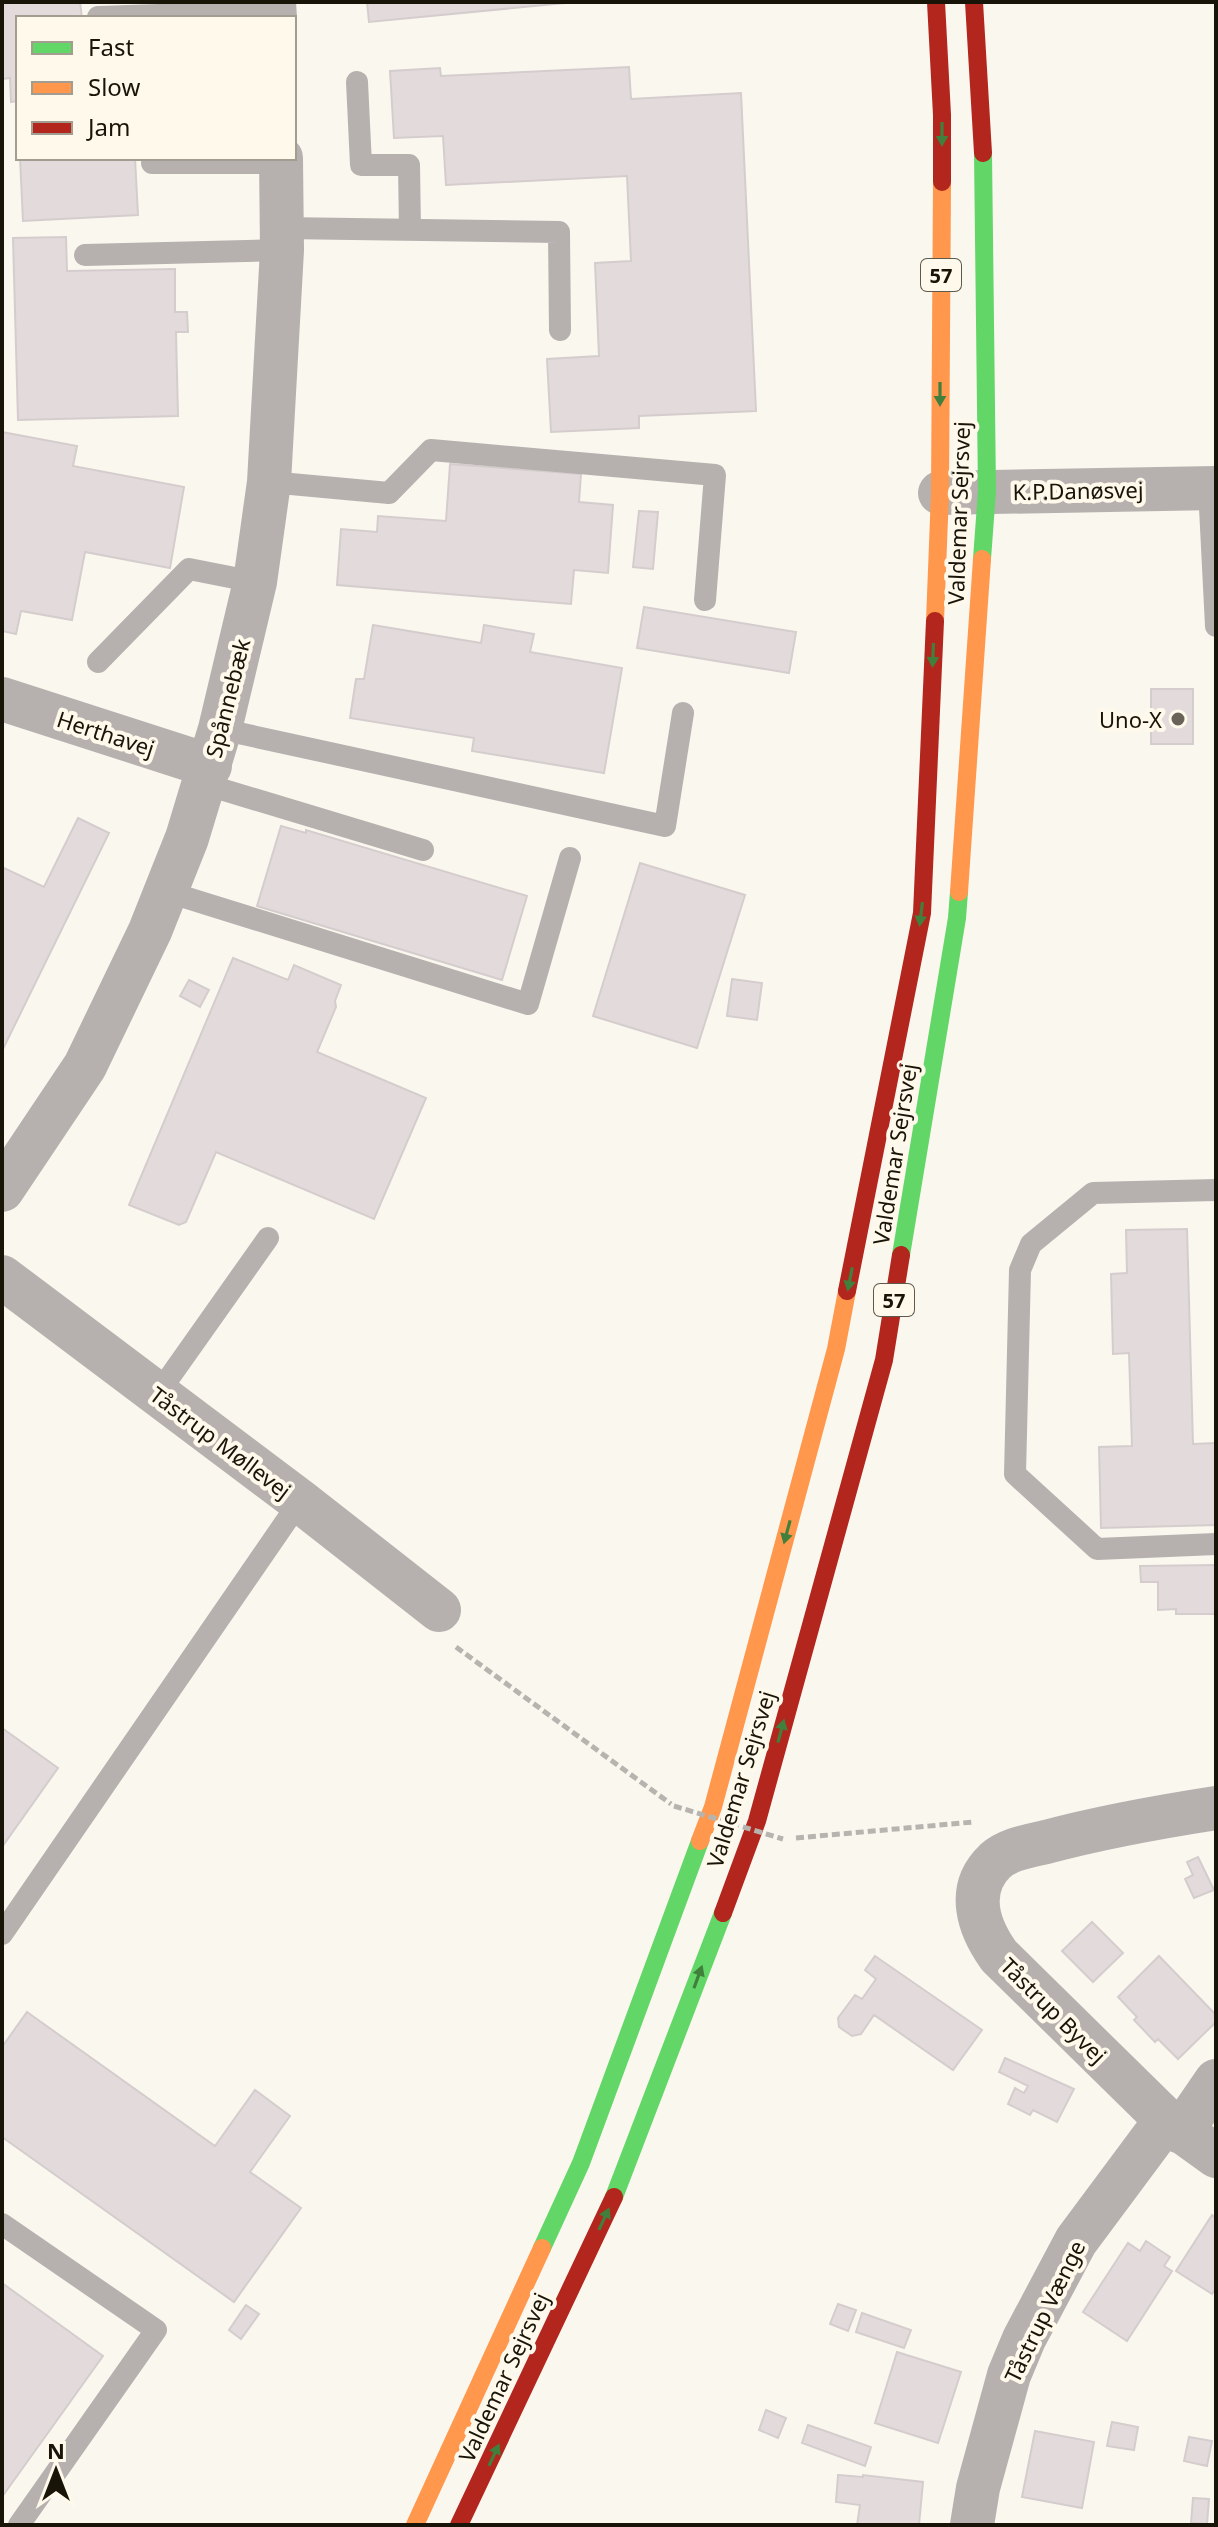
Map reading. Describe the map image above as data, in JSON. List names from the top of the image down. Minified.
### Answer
{"streets":{"main road":["57","Valdemar Sejrsvej"],"street":["K.P.Danøsvej","Spånnebæk","Herthavej","Tåstrup Møllevej","Tåstrup Byvej","Tåstrup Vænge"]},"crossings":[["K.P.Danøsvej","Valdemar Sejrsvej"],["Spånnebæk","Herthavej"],["Tåstrup Byvej","Tåstrup Vænge"]],"places":["Uno-X"],"legend":["Fast","Slow","Jam"],"north":"top"}
